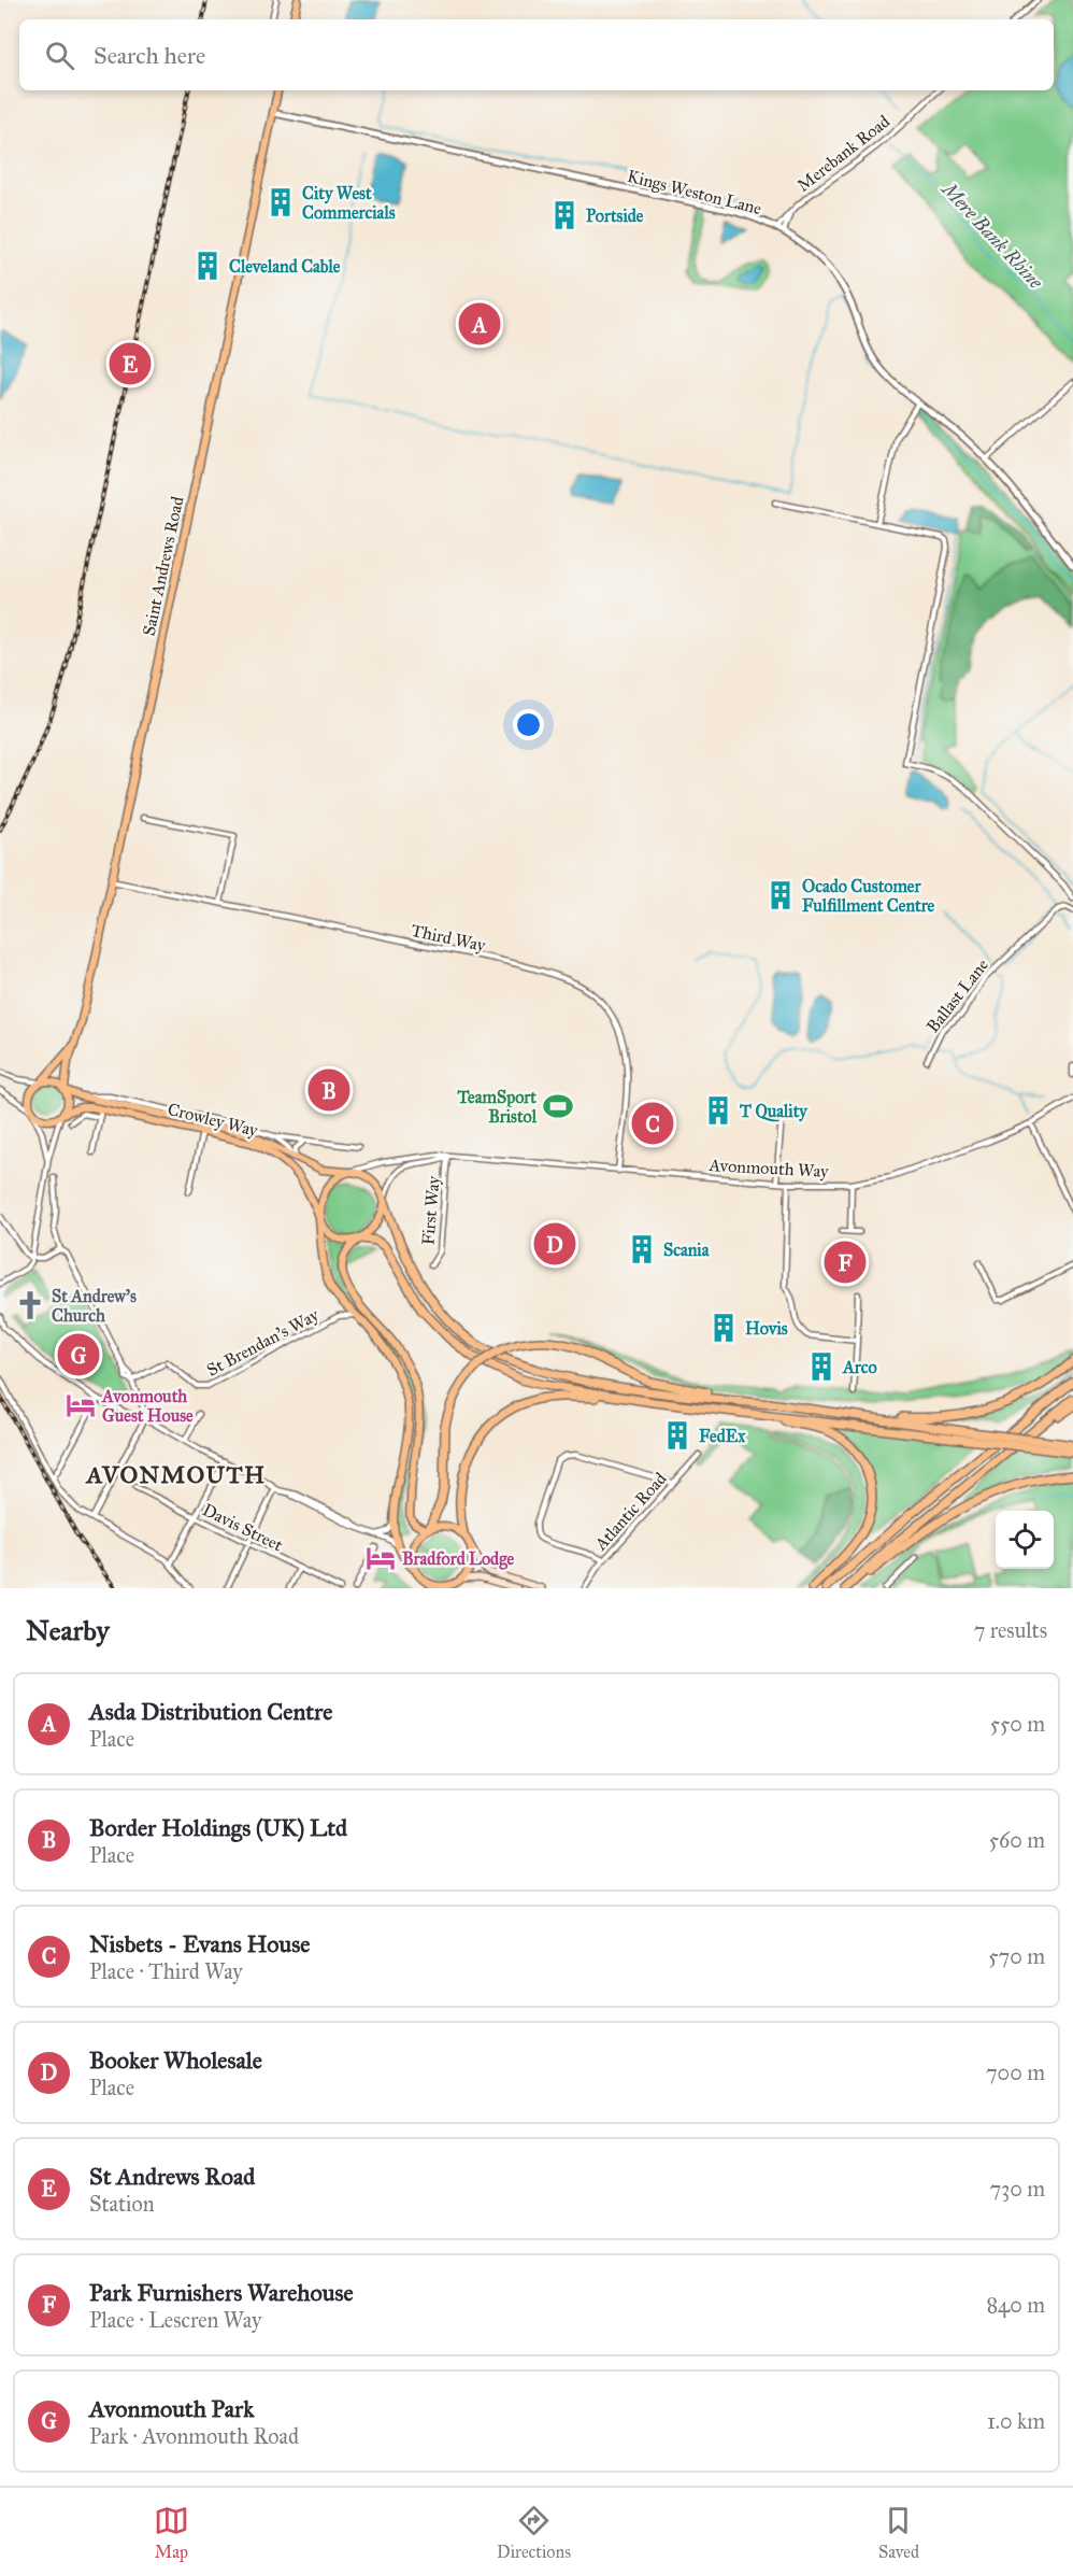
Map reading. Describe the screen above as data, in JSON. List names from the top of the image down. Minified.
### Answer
{"streets":{"highway":["Saint Andrews Road","Crowley Way"],"street":["Merebank Road","Kings Weston Lane","Third Way","Ballast Lane","Avonmouth Way","First Way","St Brendan's Way","Atlantic Road","Davis Street"]},"crossings":[["Merebank Road","Kings Weston Lane"],["Kings Weston Lane","Saint Andrews Road"],["Saint Andrews Road","Third Way"],["Saint Andrews Road","Crowley Way"],["Third Way","Avonmouth Way"],["Crowley Way","Avonmouth Way"],["Avonmouth Way","First Way"]],"districts":["AVONMOUTH"],"water":["Mere Bank Rhine"],"places":{"building":["City West Commercials","Portside","Cleveland Cable","Ocado Customer Fulfillment Centre","T Quality","Scania","Hovis","Arco","FedEx"],"sports":["TeamSport Bristol"],"church":["St Andrew's Church"],"hotel":["Avonmouth Guest House","Bradford Lodge"]},"page":{"search":"Search here","pins":["A","E","B","C","D","F","G"],"heading":["Nearby","7 results"],"list":[{"mark":"A","name":"Asda Distribution Centre","note":"Place","value":"550 m"},{"mark":"B","name":"Border Holdings (UK) Ltd","note":"Place","value":"560 m"},{"mark":"C","name":"Nisbets - Evans House","note":"Place · Third Way","value":"570 m"},{"mark":"D","name":"Booker Wholesale","note":"Place","value":"700 m"},{"mark":"E","name":"St Andrews Road","note":"Station","value":"730 m"},{"mark":"F","name":"Park Furnishers Warehouse","note":"Place · Lescren Way","value":"840 m"},{"mark":"G","name":"Avonmouth Park","note":"Park · Avonmouth Road","value":"1.0 km"}],"nav":["Map","Directions","Saved"]}}
